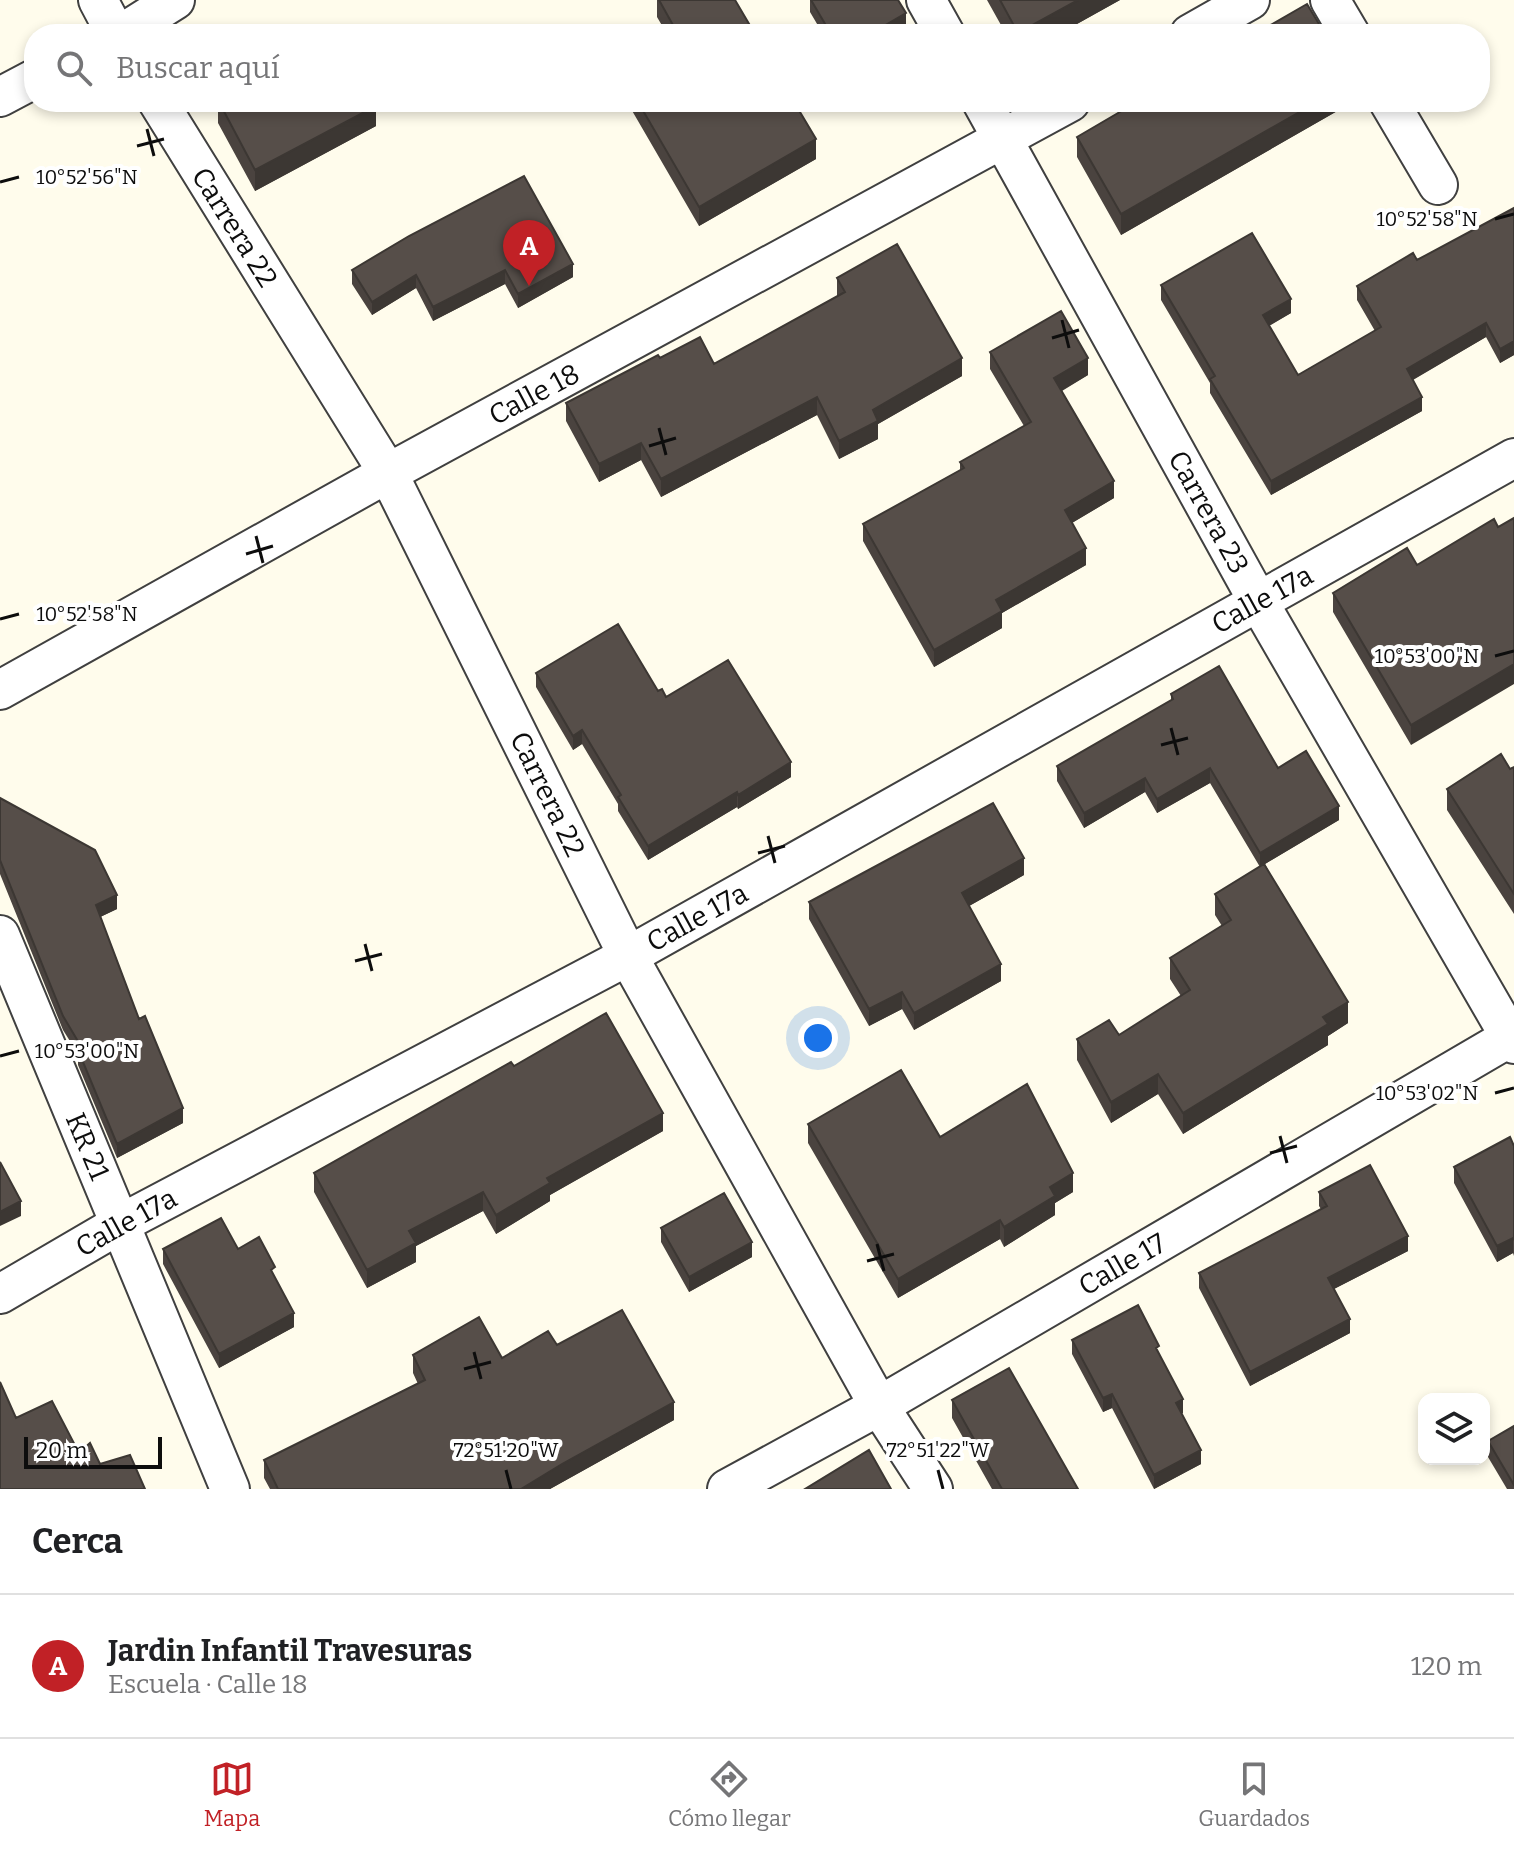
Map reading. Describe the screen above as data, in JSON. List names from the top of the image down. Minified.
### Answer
{"streets":{"street":["Carrera 22","Calle 18","Carrera 23","Calle 17a","KR 21","Calle 17"]},"crossings":[["Carrera 22","Calle 18"],["Carrera 22","Calle 17a"],["Carrera 22","Calle 17"],["Calle 18","Carrera 23"],["Carrera 23","Calle 17a"],["Carrera 23","Calle 17"],["Calle 17a","KR 21"]],"scale_bar":"20 m","page":{"search":"Buscar aquí","pins":"A","scale":"20 m","heading":"Cerca","list":[{"mark":"A","name":"Jardin Infantil Travesuras","note":"Escuela · Calle 18","value":"120 m"}],"nav":["Mapa","Cómo llegar","Guardados"]},"coordinates":["10°52'56\"N","10°52'58\"N","10°53'00\"N","10°53'02\"N","72°51'20\"W","72°51'22\"W"]}
